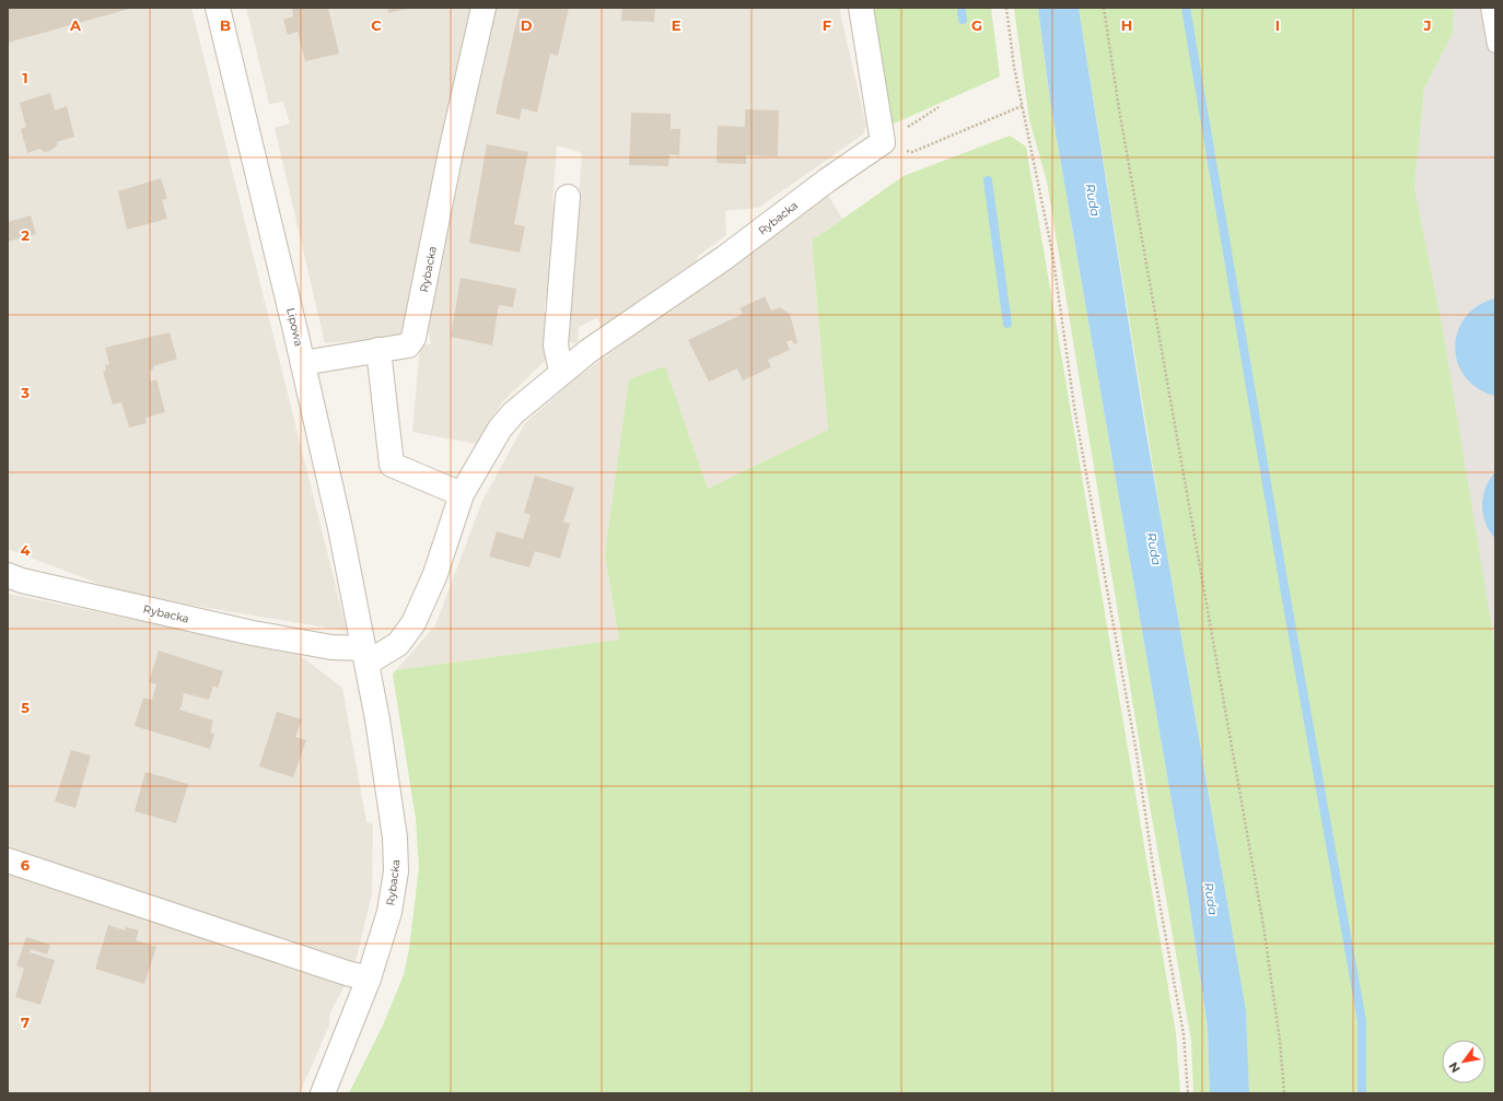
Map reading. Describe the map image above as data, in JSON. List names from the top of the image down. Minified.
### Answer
{"streets":{"street":["Rybacka","Lipowa"]},"crossings":[["Rybacka","Lipowa"]],"water":["Ruda"],"north":"bottom left","grid":{"columns":["A","B","C","D","E","F","G","H","I","J"],"rows":["1","2","3","4","5","6","7"]}}
